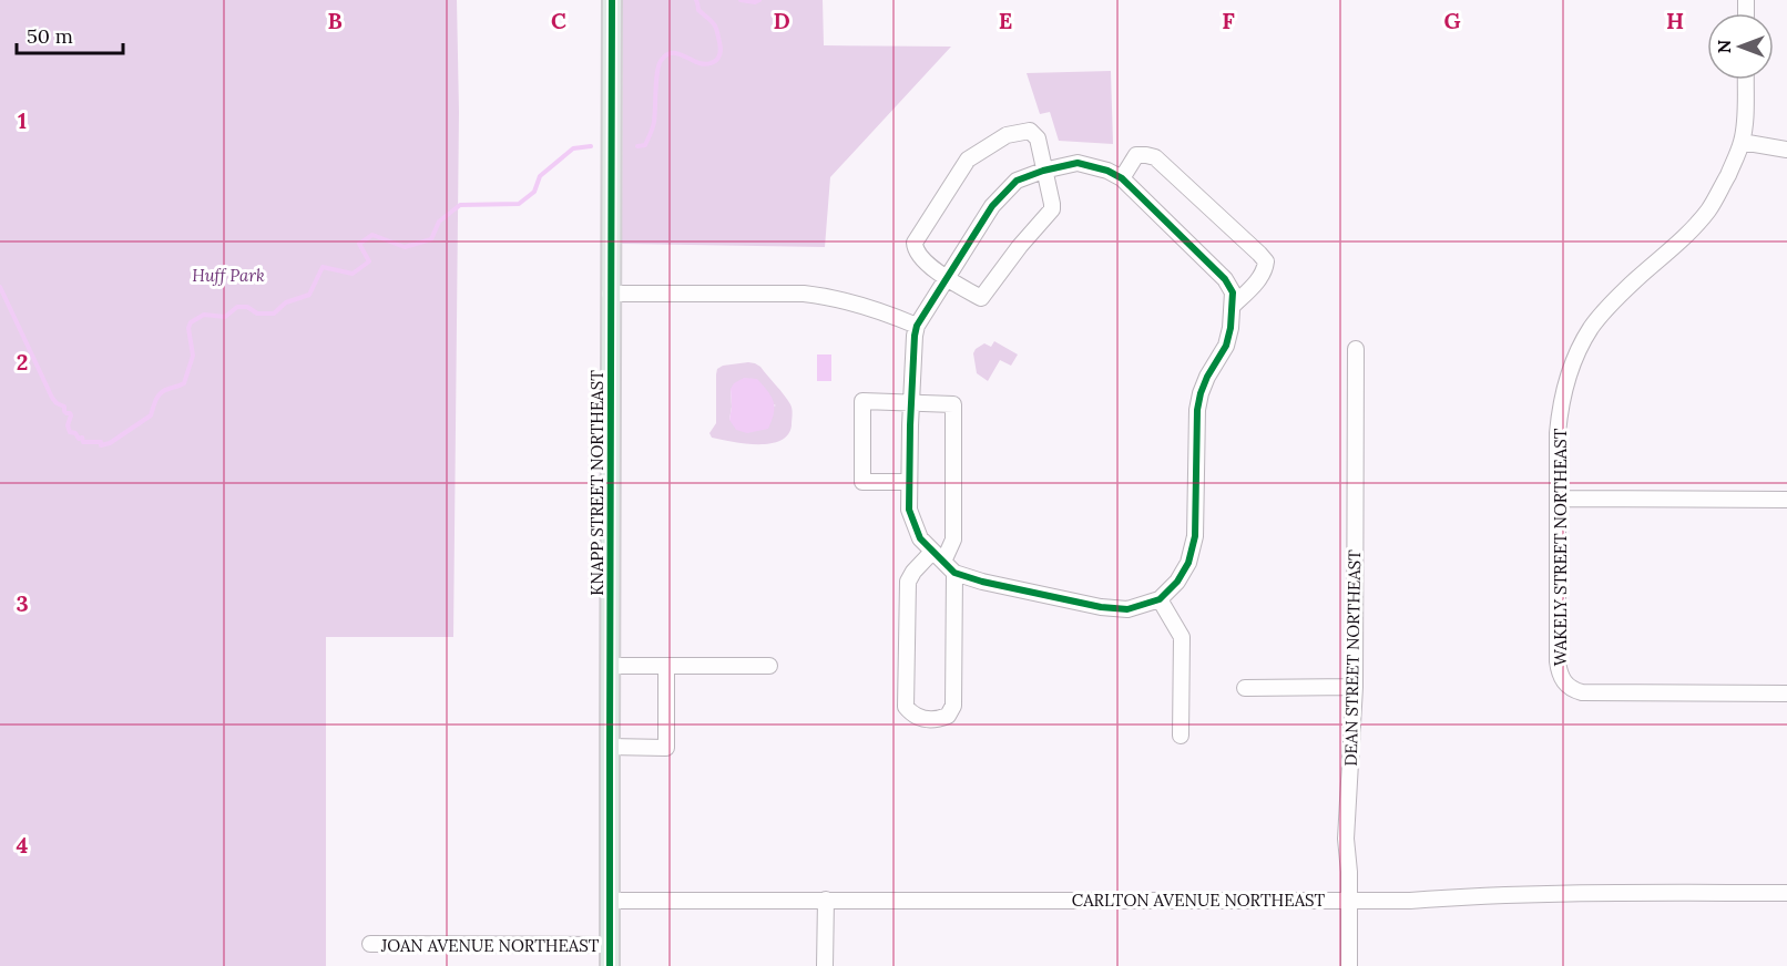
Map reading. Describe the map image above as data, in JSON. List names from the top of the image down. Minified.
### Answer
{"streets":{"main road":["KNAPP STREET NORTHEAST"],"street":["WAKELY STREET NORTHEAST","DEAN STREET NORTHEAST","CARLTON AVENUE NORTHEAST","JOAN AVENUE NORTHEAST"]},"crossings":[["KNAPP STREET NORTHEAST","CARLTON AVENUE NORTHEAST"],["KNAPP STREET NORTHEAST","JOAN AVENUE NORTHEAST"],["DEAN STREET NORTHEAST","CARLTON AVENUE NORTHEAST"]],"parks":["Huff Park"],"scale_bar":"50 m","north":"left","grid":{"columns":["B","C","D","E","F","G","H"],"rows":["1","2","3","4"]}}
